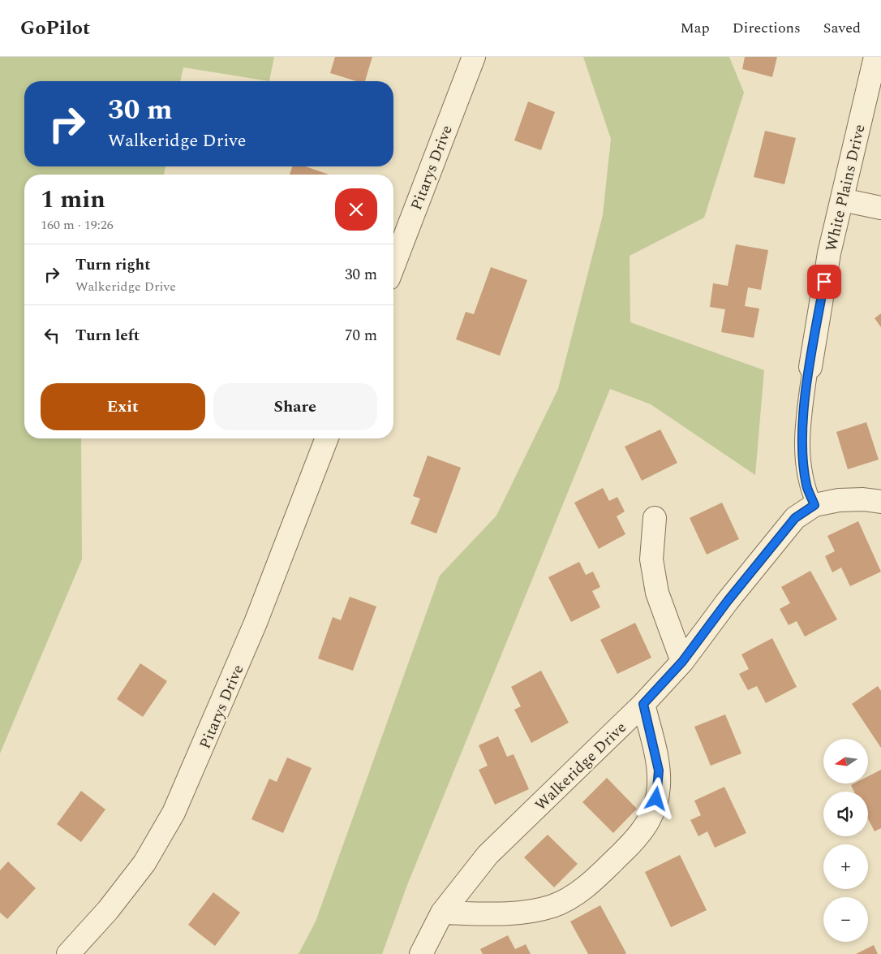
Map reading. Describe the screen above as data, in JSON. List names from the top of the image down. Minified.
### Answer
{"streets":{"street":["Pitarys Drive","White Plains Drive","Walkeridge Drive"]},"north":"left","page":{"header":"GoPilot","nav":["Map","Directions","Saved"],"turn":["30 m","Walkeridge Drive"],"heading":["1 min","160 m · 19:26"],"list":[{"name":"Turn right","note":"Walkeridge Drive","value":"30 m"},{"name":"Turn left","value":"70 m"}],"buttons":["Exit","Share"],"map_buttons":["+","−"]}}
